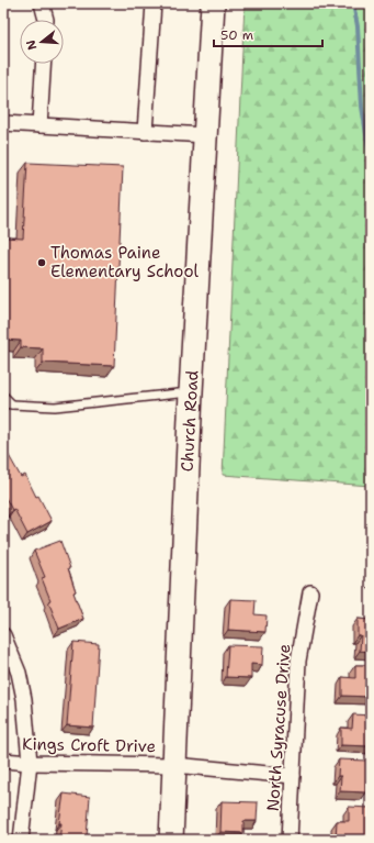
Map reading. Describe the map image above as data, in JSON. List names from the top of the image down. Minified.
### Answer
{"streets":{"main road":["Church Road"],"street":["North Syracuse Drive","Kings Croft Drive"]},"crossings":[["Church Road","Kings Croft Drive"],["North Syracuse Drive","Kings Croft Drive"]],"places":["Thomas Paine Elementary School"],"scale_bar":"50 m","north":"left"}
